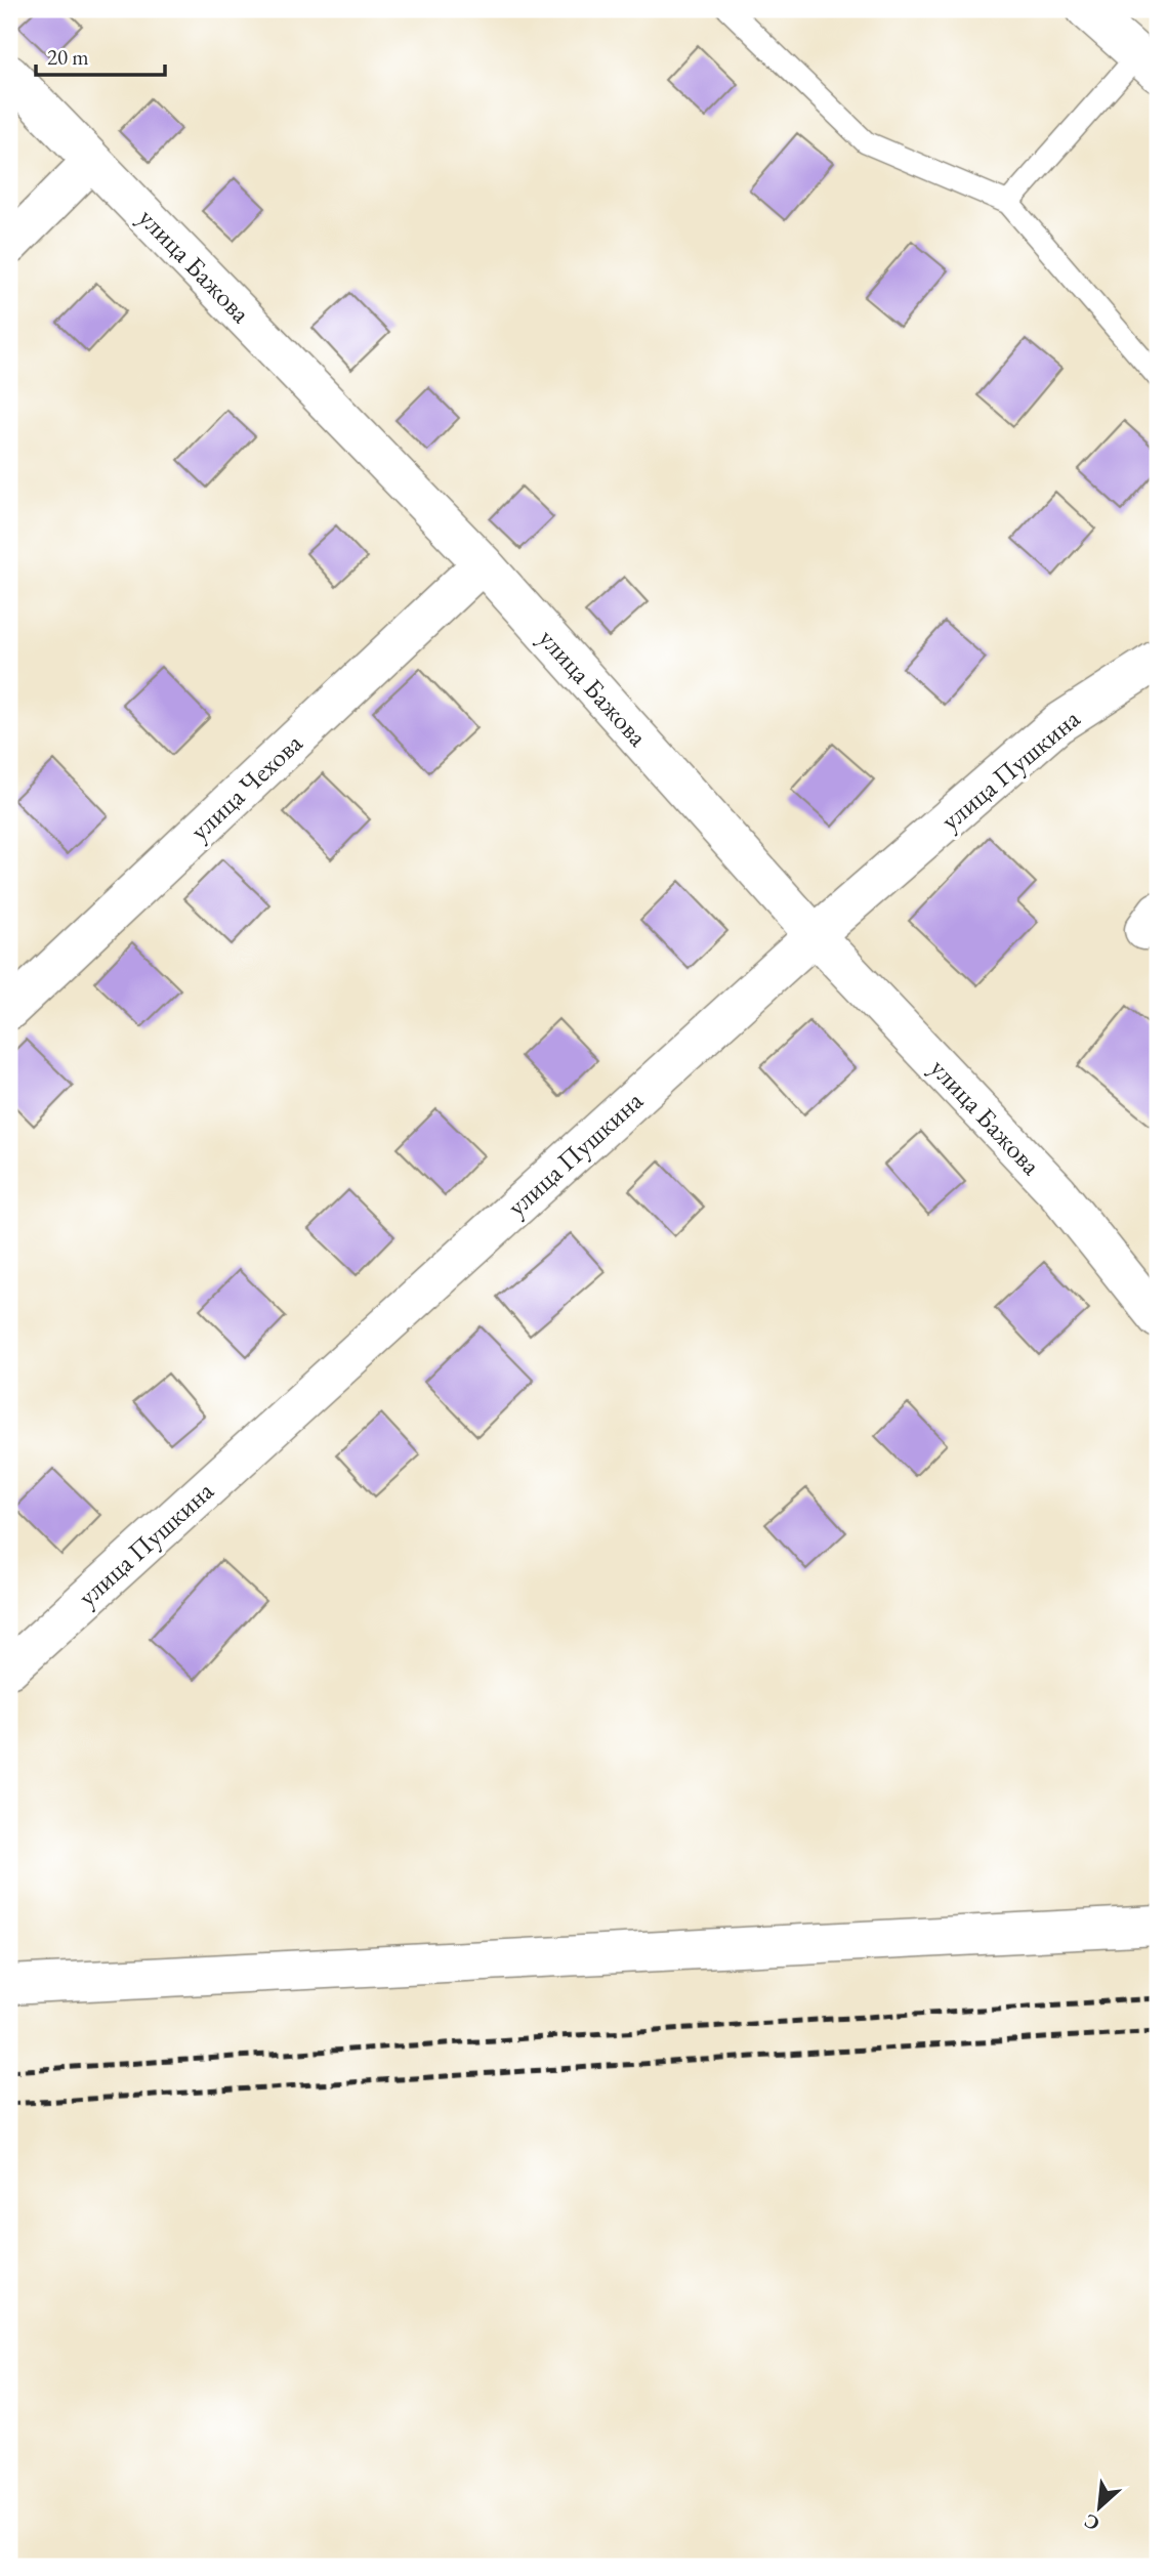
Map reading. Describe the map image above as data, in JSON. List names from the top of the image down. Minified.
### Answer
{"streets":{"street":["улица Бажова","улица Пушкина","улица Чехова"]},"crossings":[["улица Бажова","улица Пушкина"],["улица Бажова","улица Чехова"]],"scale_bar":"20 m","north":"bottom left"}
